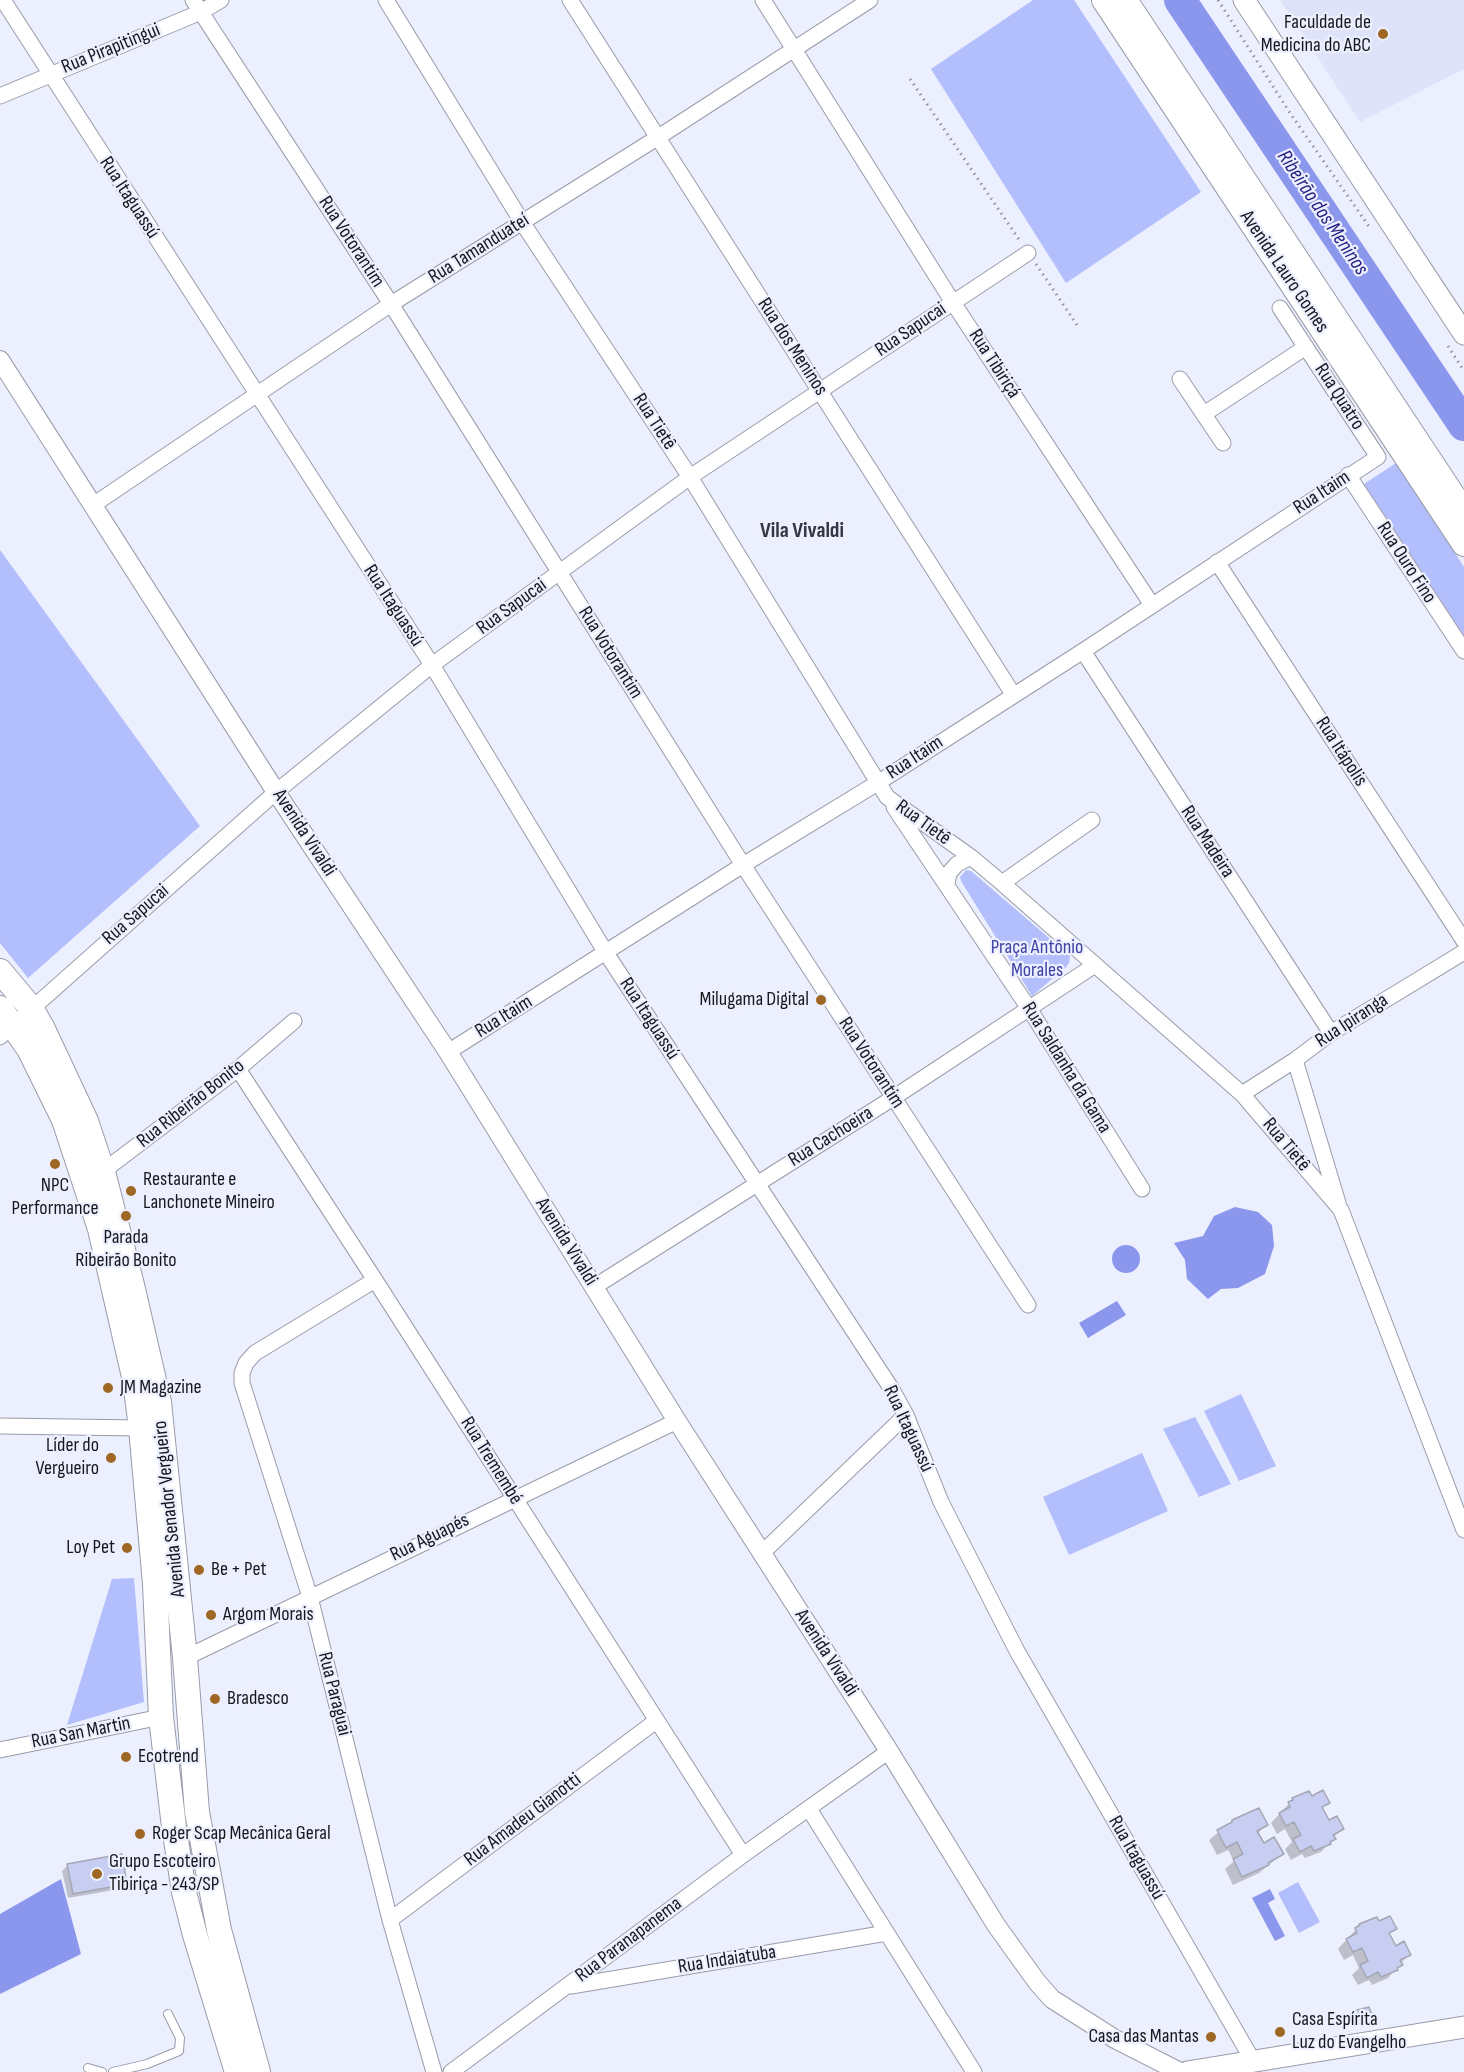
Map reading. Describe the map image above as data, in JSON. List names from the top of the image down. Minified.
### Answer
{"streets":{"main road":["Avenida Lauro Gomes","Avenida Senador Vergueiro"],"street":["Rua Pirapitingui","Rua Itaguassú","Rua Votorantim","Rua Tamanduateí","Rua Sapucai","Rua dos Meninos","Rua Tibiriçá","Rua Quatro","Rua Tietê","Rua Itaim","Rua Ouro Fino","Rua Itápolis","Avenida Vivaldi","Rua Madeira","Rua Ipiranga","Rua Saldanha da Gama","Rua Ribeirão Bonito","Rua Cachoeira","Rua Tremembé","Rua Aguapés","Rua Paraguai","Rua San Martin","Rua Amadeu Gianotti","Rua Paranapanema","Rua Indaiatuba"]},"crossings":[["Rua Pirapitingui","Rua Itaguassú"],["Rua Pirapitingui","Rua Votorantim"],["Rua Itaguassú","Rua Tamanduateí"],["Rua Itaguassú","Rua Sapucai"],["Rua Itaguassú","Rua Itaim"],["Rua Itaguassú","Rua Cachoeira"],["Rua Votorantim","Rua Tamanduateí"],["Rua Votorantim","Rua Sapucai"],["Rua Votorantim","Rua Itaim"],["Rua Votorantim","Rua Cachoeira"],["Rua Tamanduateí","Rua dos Meninos"],["Rua Tamanduateí","Rua Tibiriçá"],["Rua Tamanduateí","Rua Tietê"],["Rua Tamanduateí","Avenida Vivaldi"],["Rua Sapucai","Rua dos Meninos"],["Rua Sapucai","Rua Tibiriçá"],["Rua Sapucai","Rua Tietê"],["Rua Sapucai","Avenida Vivaldi"],["Rua Sapucai","Avenida Senador Vergueiro"],["Rua dos Meninos","Rua Itaim"],["Rua Tibiriçá","Rua Itaim"],["Rua Quatro","Rua Itaim"],["Rua Tietê","Rua Itaim"],["Rua Tietê","Rua Ipiranga"],["Rua Tietê","Rua Saldanha da Gama"],["Rua Tietê","Rua Cachoeira"],["Rua Itaim","Rua Ouro Fino"],["Rua Itaim","Rua Itápolis"],["Rua Itaim","Avenida Vivaldi"],["Rua Itaim","Rua Madeira"],["Avenida Vivaldi","Rua Cachoeira"],["Avenida Vivaldi","Rua Aguapés"],["Avenida Vivaldi","Rua Paranapanema"],["Rua Madeira","Rua Ipiranga"],["Rua Saldanha da Gama","Rua Cachoeira"],["Rua Ribeirão Bonito","Rua Tremembé"],["Rua Ribeirão Bonito","Avenida Senador Vergueiro"],["Rua Tremembé","Rua Aguapés"],["Rua Tremembé","Rua Paraguai"],["Rua Tremembé","Rua Amadeu Gianotti"],["Rua Tremembé","Rua Paranapanema"],["Avenida Senador Vergueiro","Rua Aguapés"],["Avenida Senador Vergueiro","Rua San Martin"],["Rua Aguapés","Rua Paraguai"],["Rua Paraguai","Rua Amadeu Gianotti"],["Rua Paranapanema","Rua Indaiatuba"]],"districts":["Vila Vivaldi"],"water":["Ribeirão dos Meninos"],"parks":["Praça Antônio Morales"],"places":["Faculdade de Medicina do ABC","Milugama Digital","NPC Performance","Restaurante e Lanchonete Mineiro","Parada Ribeirão Bonito","JM Magazine","Líder do Vergueiro","Loy Pet","Be + Pet","Argom Morais","Bradesco","Ecotrend","Roger Scap Mecânica Geral","Grupo Escoteiro Tibiriça - 243/SP","Casa Espírita Luz do Evangelho","Casa das Mantas"]}
